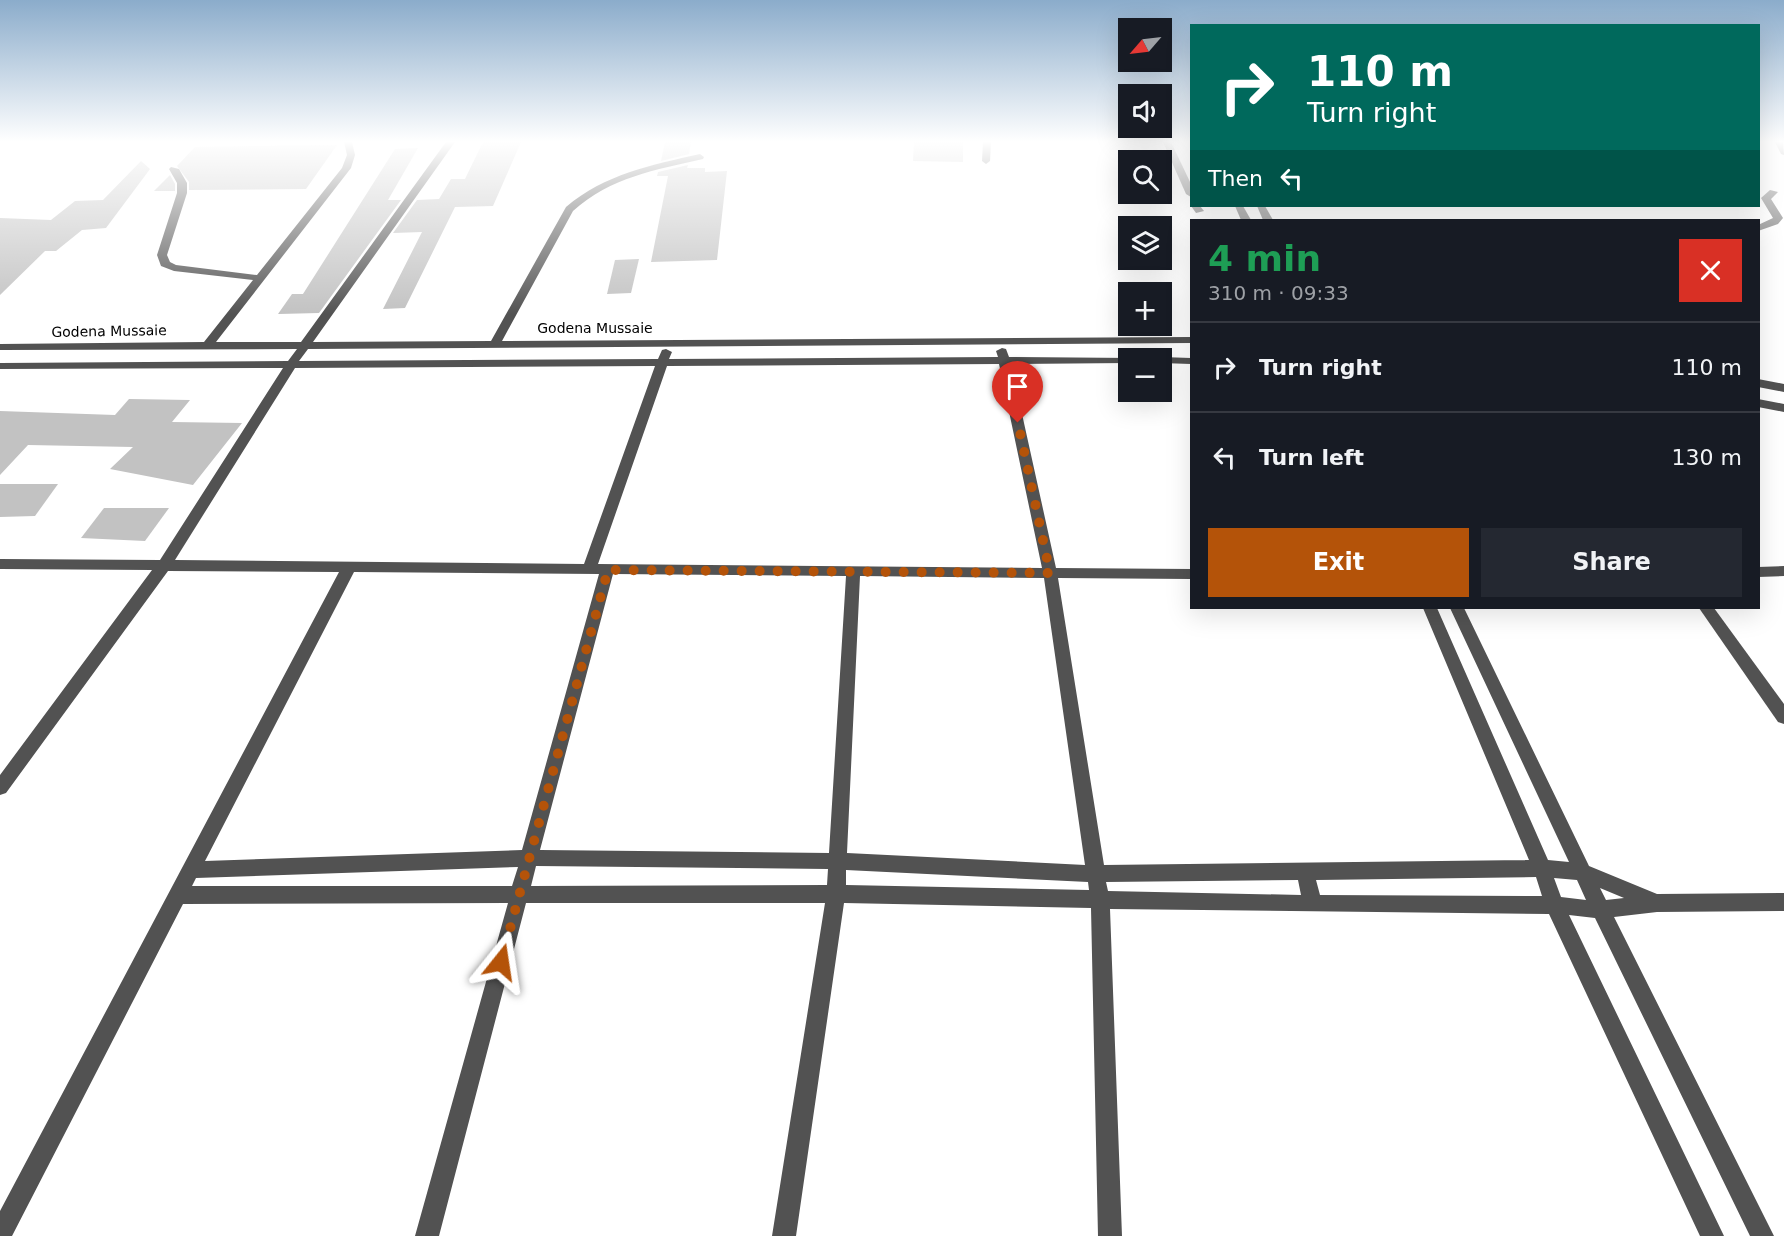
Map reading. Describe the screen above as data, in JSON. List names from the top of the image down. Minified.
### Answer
{"streets":{"street":["Godena Mussaie"]},"north":"bottom left","page":{"map_buttons":["+","−"],"turn":["110 m","Turn right"],"then":"Then","heading":["4 min","310 m · 09:33"],"list":[{"name":"Turn right","value":"110 m"},{"name":"Turn left","value":"130 m"}],"buttons":["Exit","Share"]}}
